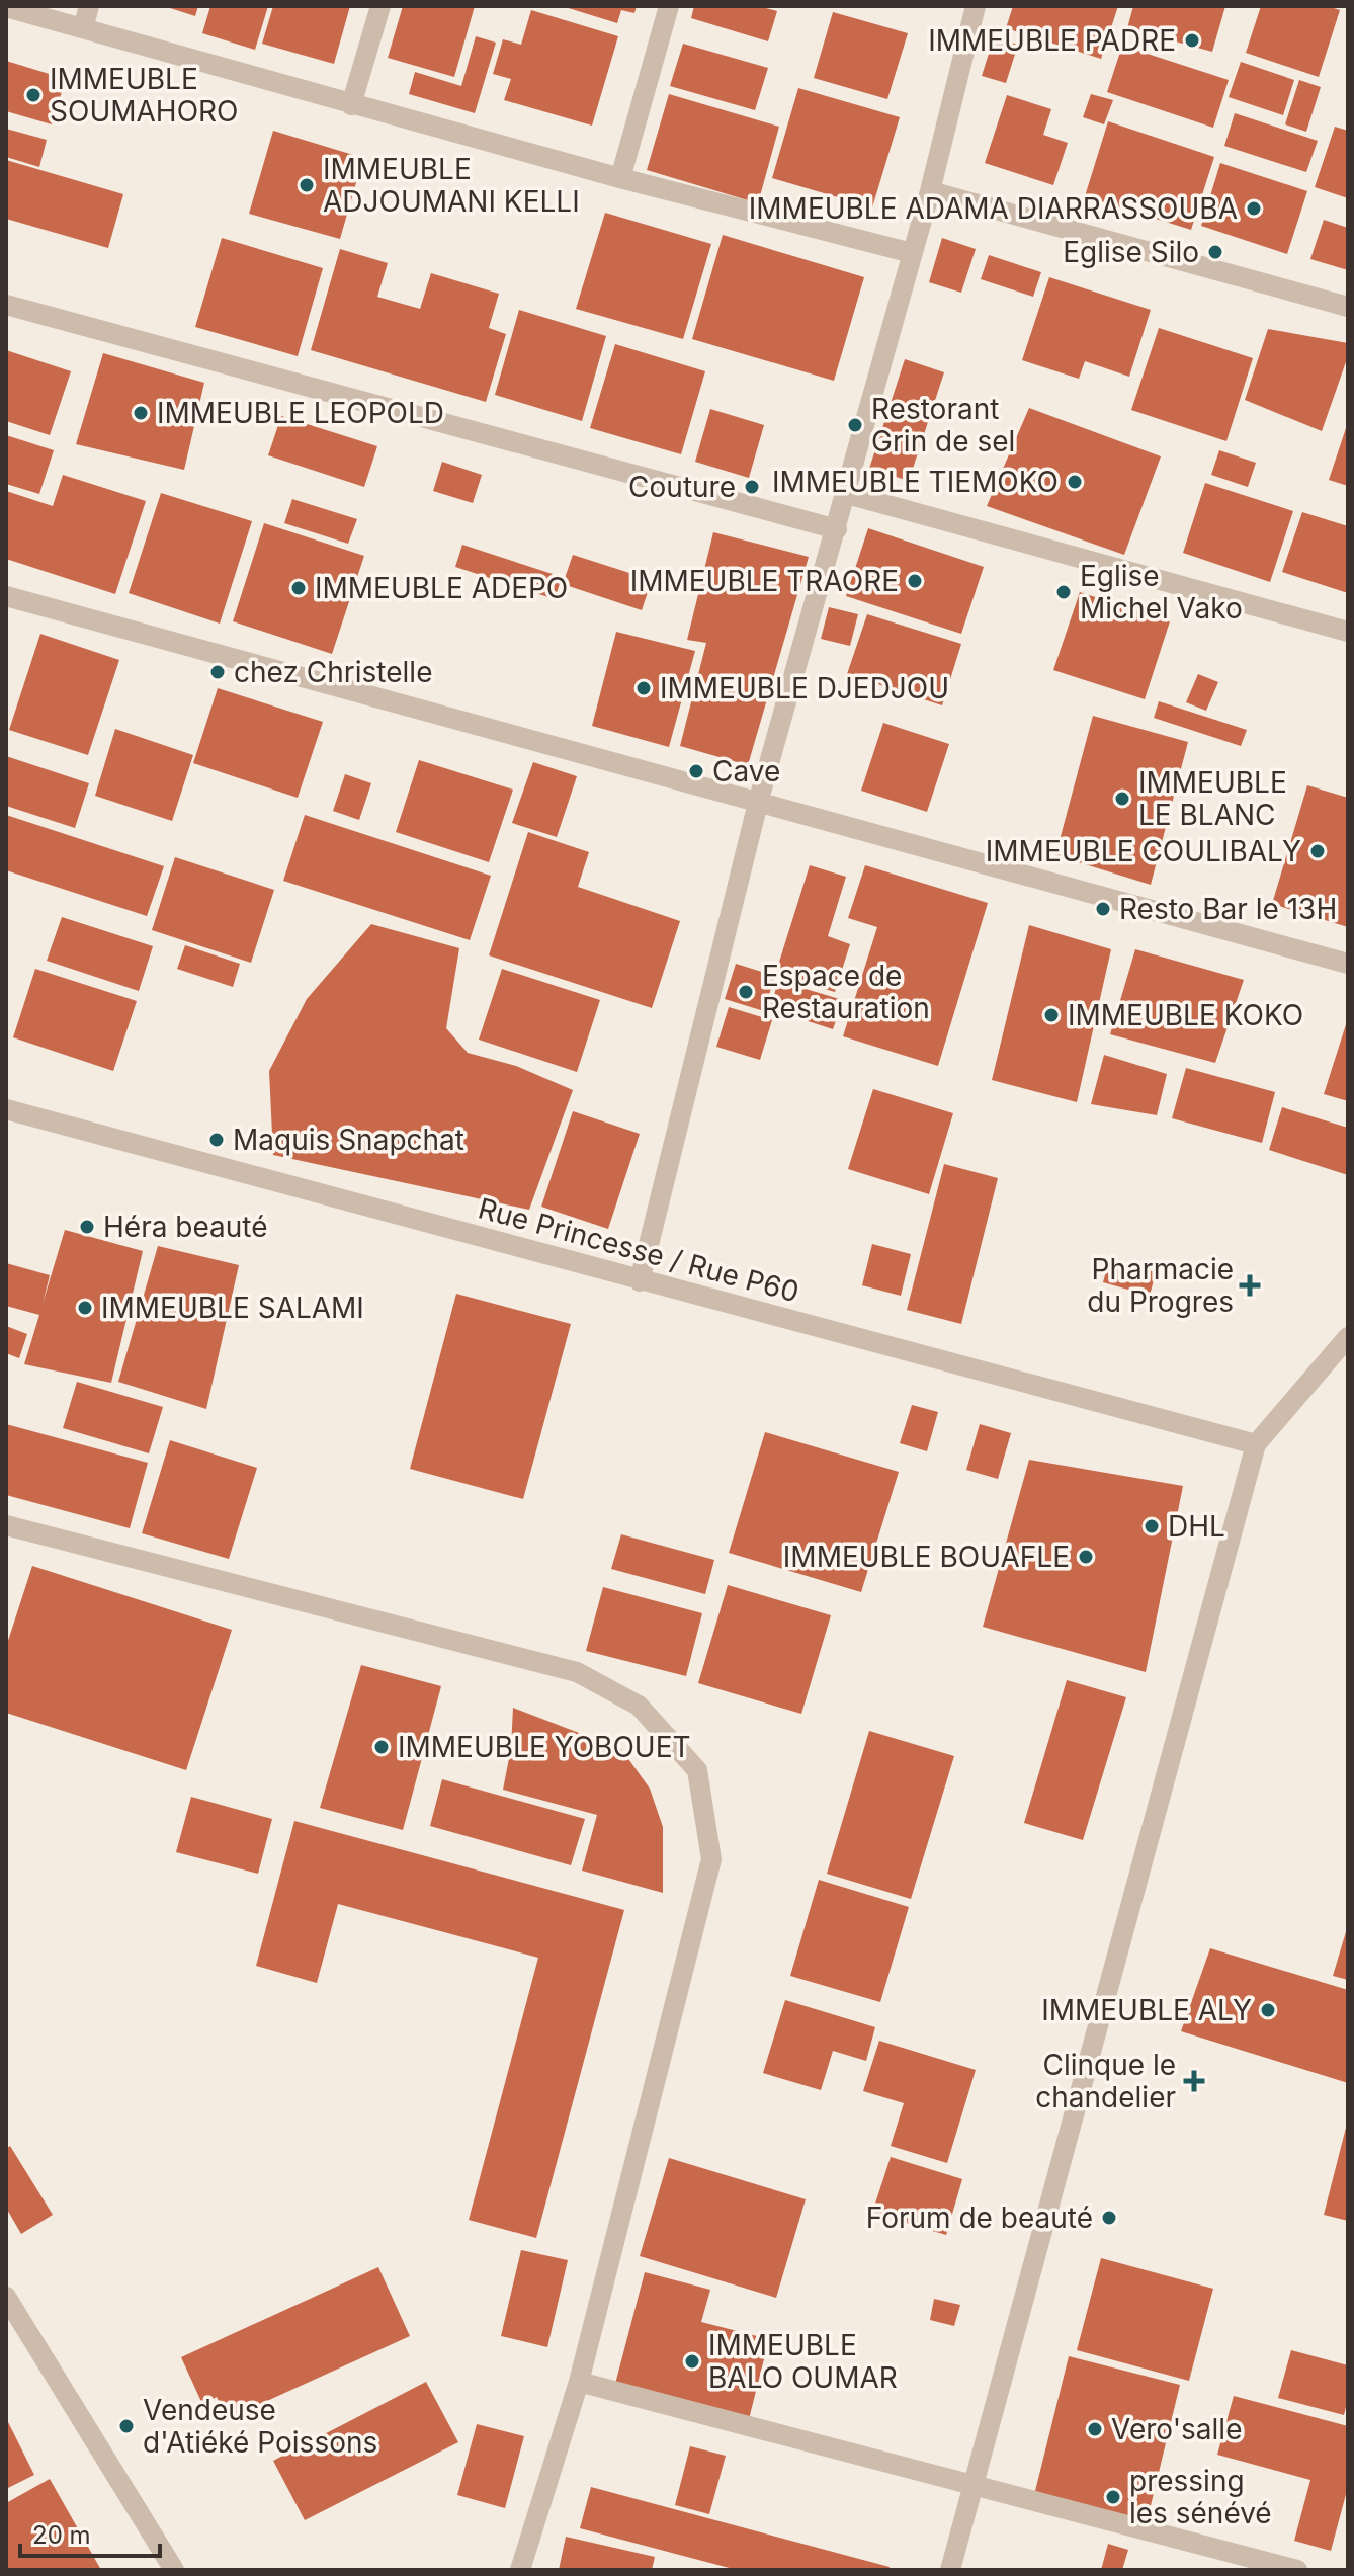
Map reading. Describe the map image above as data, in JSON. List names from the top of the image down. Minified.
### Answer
{"streets":{"street":["Rue Princesse / Rue P60"]},"places":{"other":["IMMEUBLE PADRE","IMMEUBLE SOUMAHORO","IMMEUBLE ADJOUMANI KELLI","IMMEUBLE ADAMA DIARRASSOUBA","Eglise Silo","IMMEUBLE LEOPOLD","Restorant Grin de sel","IMMEUBLE TIEMOKO","Couture","IMMEUBLE TRAORE","IMMEUBLE ADEPO","Eglise Michel Vako","chez Christelle","IMMEUBLE DJEDJOU","Cave","IMMEUBLE LE BLANC","IMMEUBLE COULIBALY","Resto Bar le 13H","Espace de Restauration","IMMEUBLE KOKO","Maquis Snapchat","Héra beauté","IMMEUBLE SALAMI","DHL","IMMEUBLE BOUAFLE","IMMEUBLE YOBOUET","IMMEUBLE ALY","Forum de beauté","IMMEUBLE BALO OUMAR","Vendeuse d'Atiéké Poissons","Vero'salle","pressing les sénévé"],"health":["Pharmacie du Progres","Clinque le chandelier"]},"scale_bar":"20 m"}
